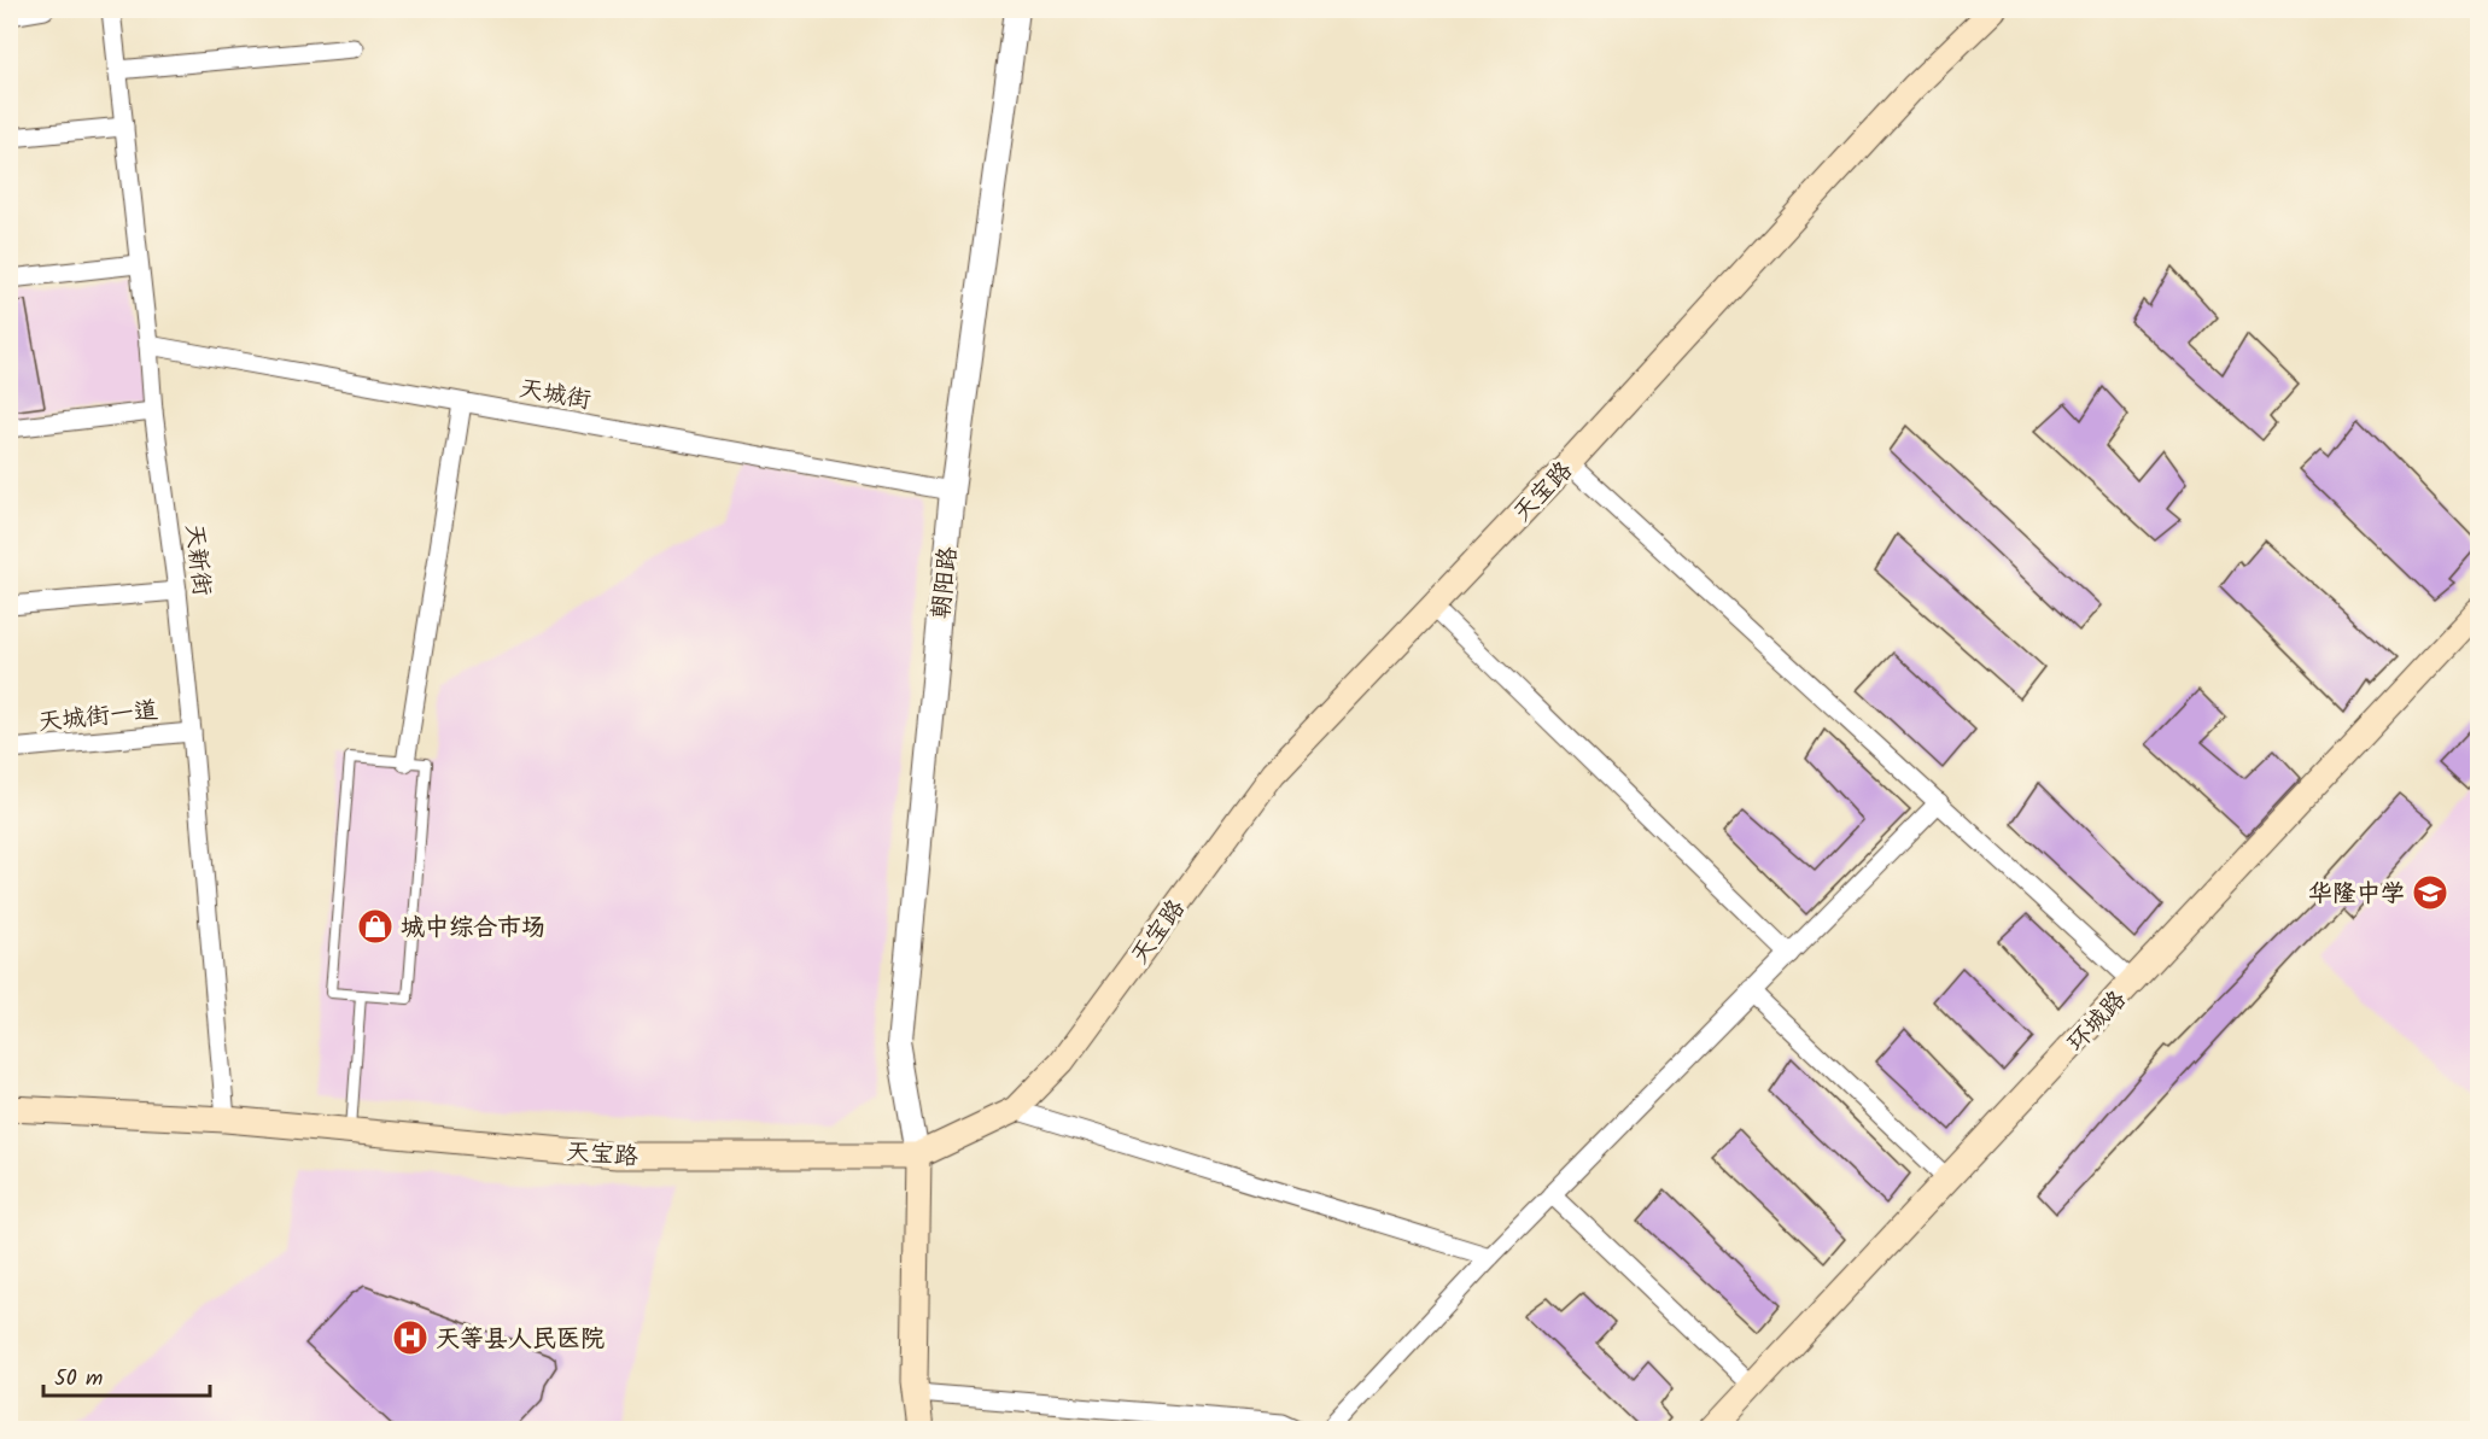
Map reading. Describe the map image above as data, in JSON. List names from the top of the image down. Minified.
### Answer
{"streets":{"main road":["天宝路","环城路"],"street":["天城街","天新街","朝阳路","天城街一道"]},"crossings":[["天城街","天新街"],["天城街","朝阳路"],["天宝路","天新街"],["天宝路","朝阳路"],["天新街","天城街一道"]],"places":{"school or university":["华隆中学"],"shop":["城中综合市场"],"hospital":["天等县人民医院"]},"scale_bar":"50 m"}
